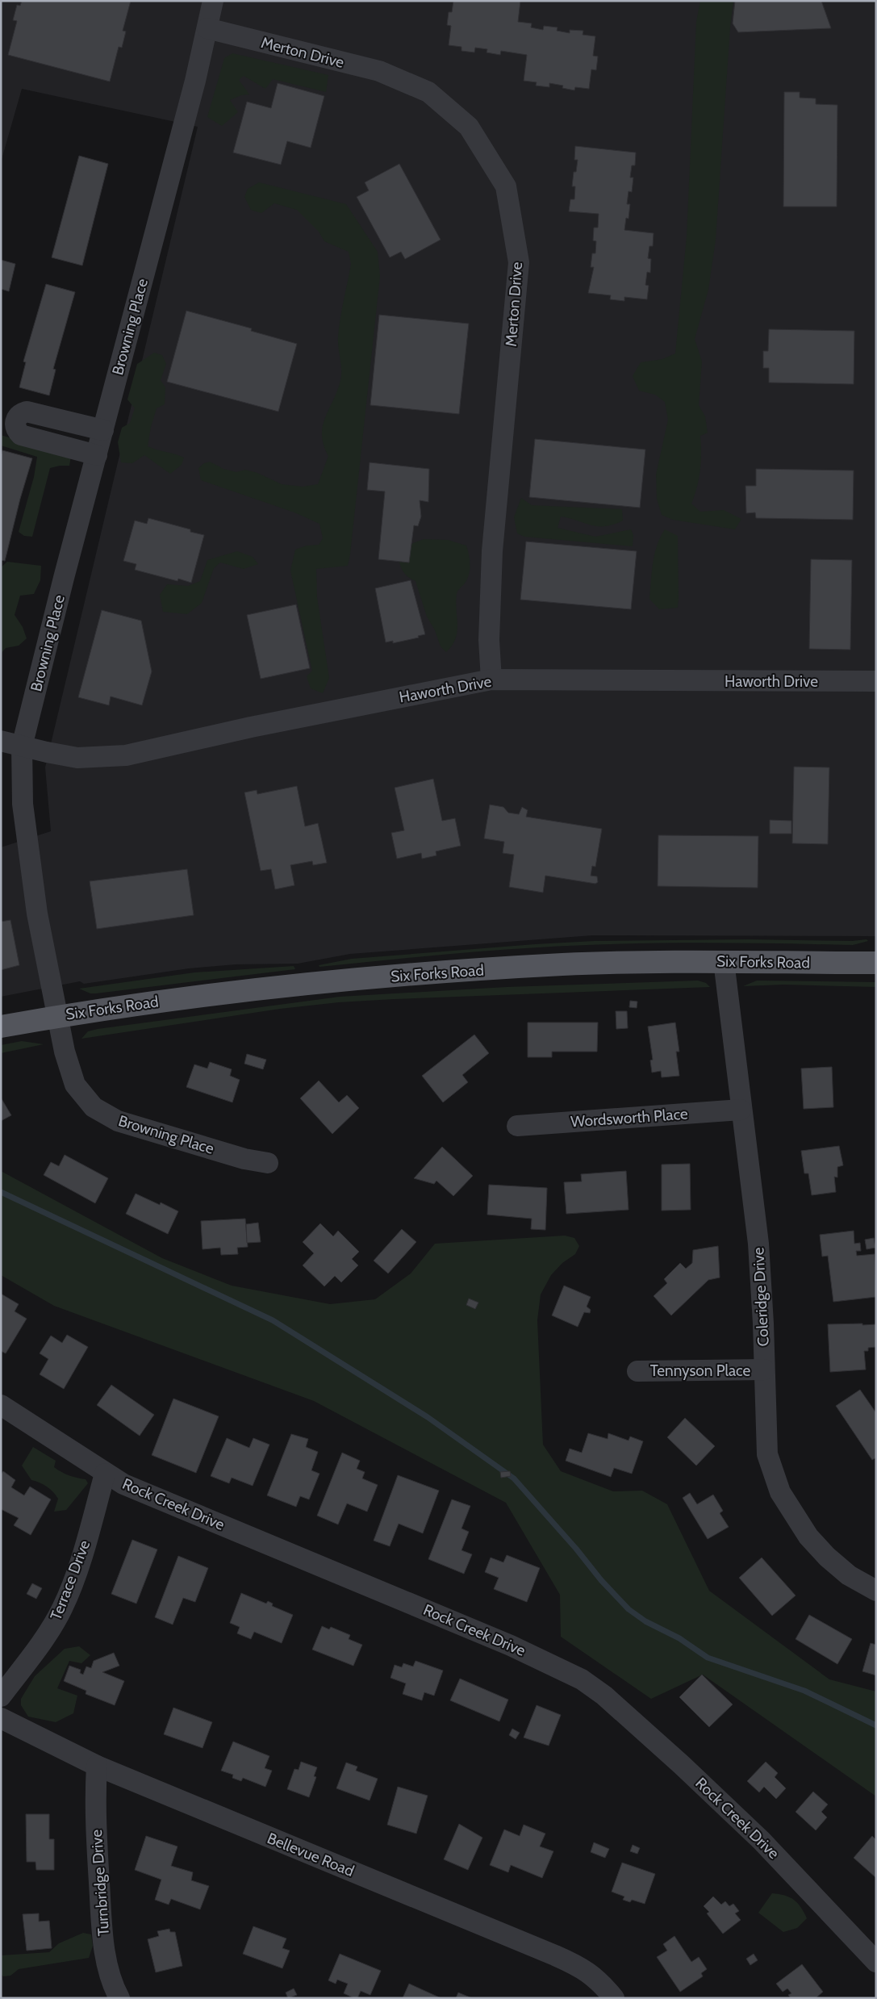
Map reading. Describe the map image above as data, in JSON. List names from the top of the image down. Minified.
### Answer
{"streets":{"main road":["Six Forks Road"],"street":["Merton Drive","Browning Place","Haworth Drive","Wordsworth Place","Coleridge Drive","Tennyson Place","Rock Creek Drive","Terrace Drive","Bellevue Road","Turnbridge Drive"]},"crossings":[["Merton Drive","Browning Place"],["Merton Drive","Haworth Drive"],["Browning Place","Haworth Drive"],["Browning Place","Six Forks Road"],["Six Forks Road","Coleridge Drive"],["Wordsworth Place","Coleridge Drive"],["Coleridge Drive","Tennyson Place"],["Rock Creek Drive","Terrace Drive"],["Bellevue Road","Turnbridge Drive"]]}
